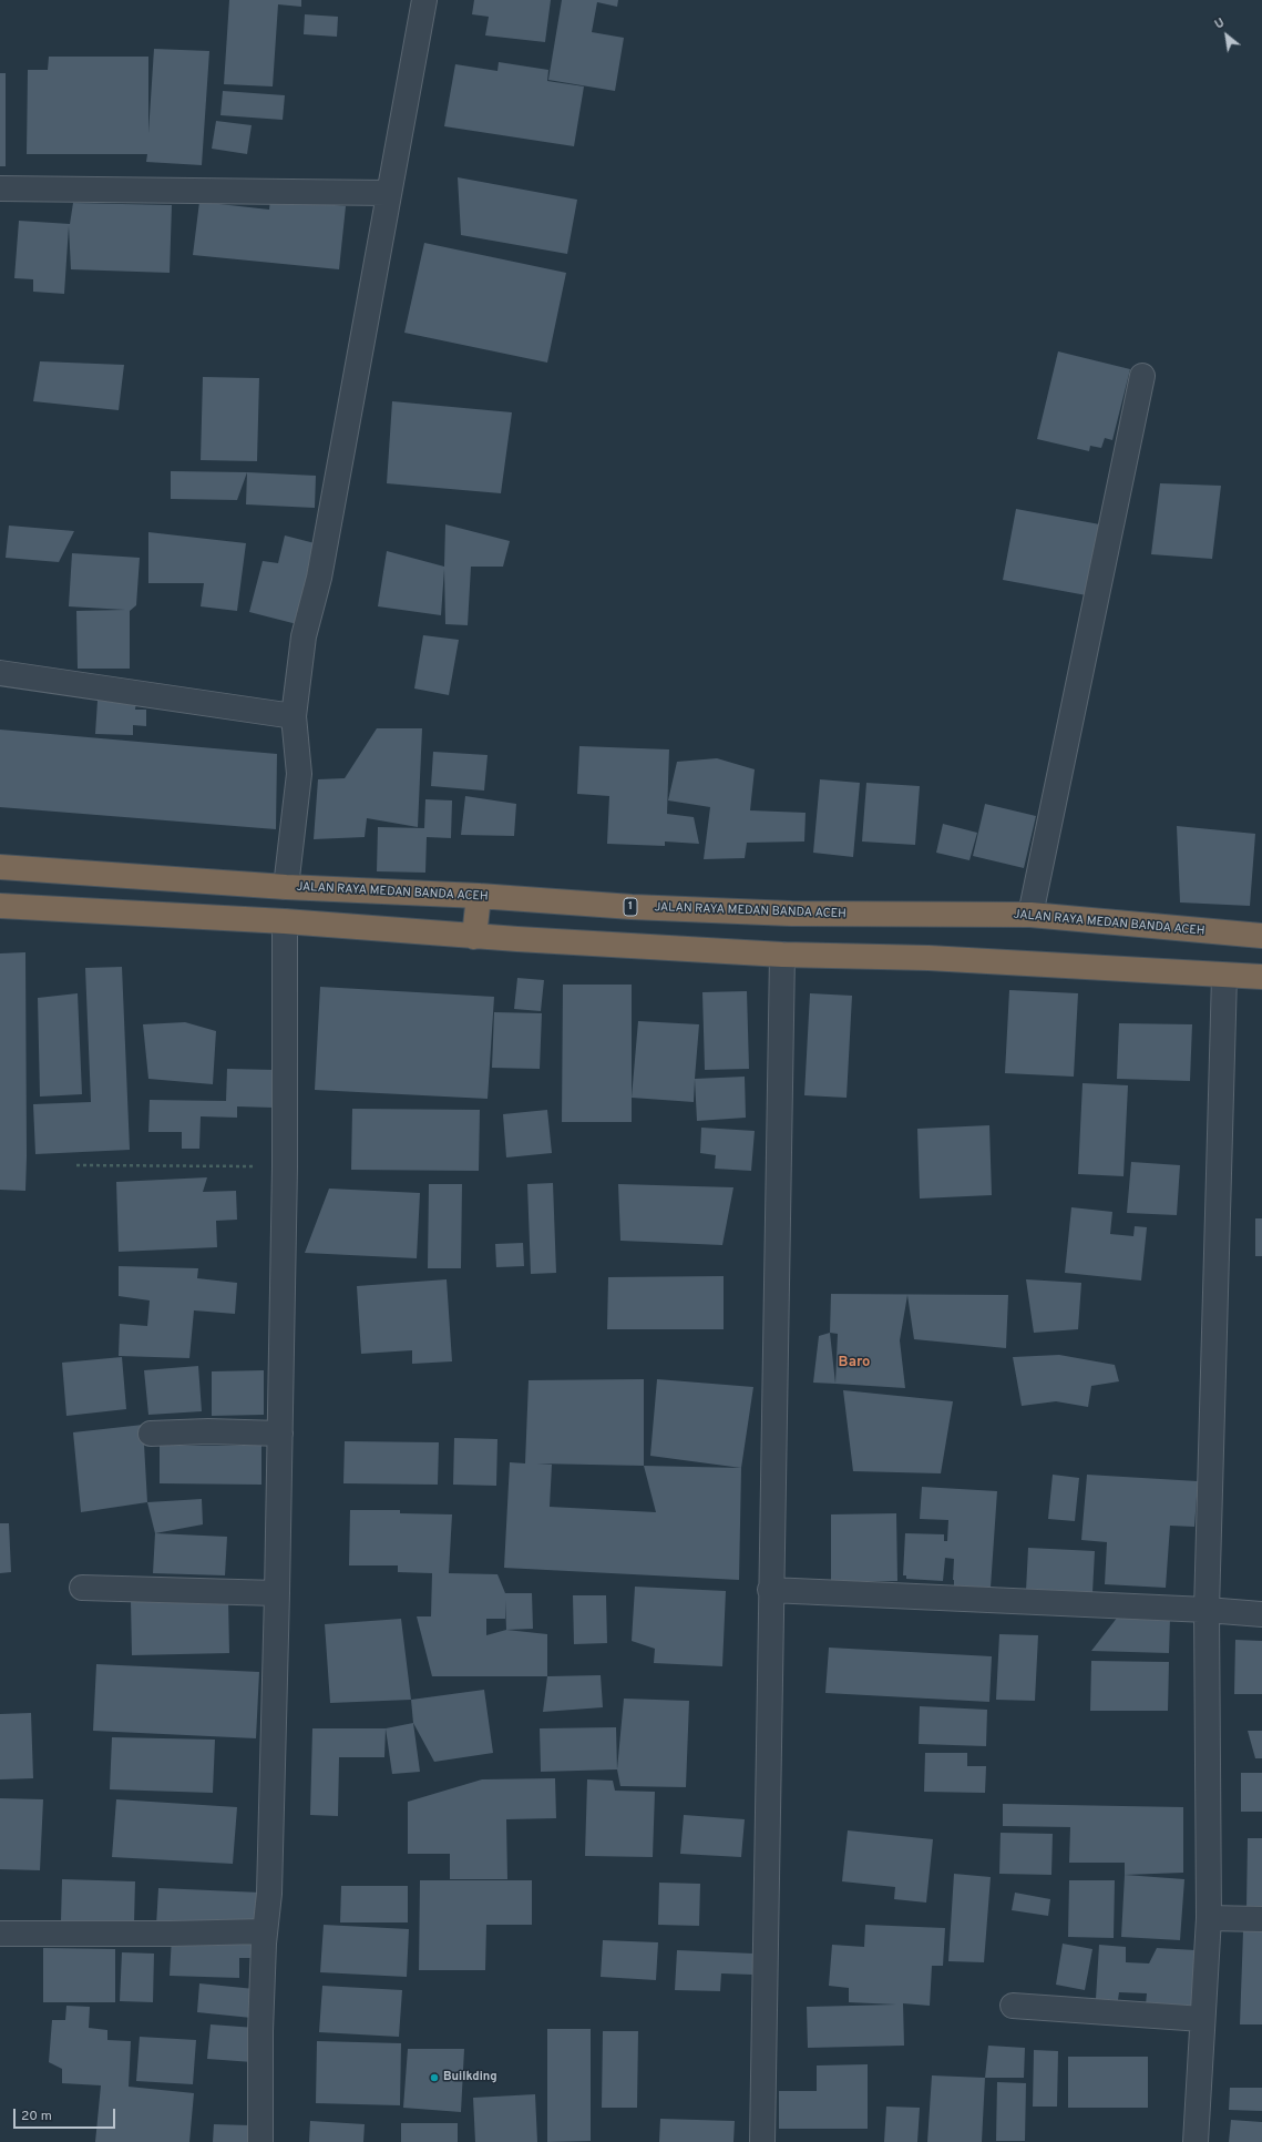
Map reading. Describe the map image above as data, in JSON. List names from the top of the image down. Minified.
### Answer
{"streets":{"highway":["JALAN RAYA MEDAN BANDA ACEH","1"]},"districts":["Baro"],"places":["Builkding"],"scale_bar":"20 m","north":"top left"}
